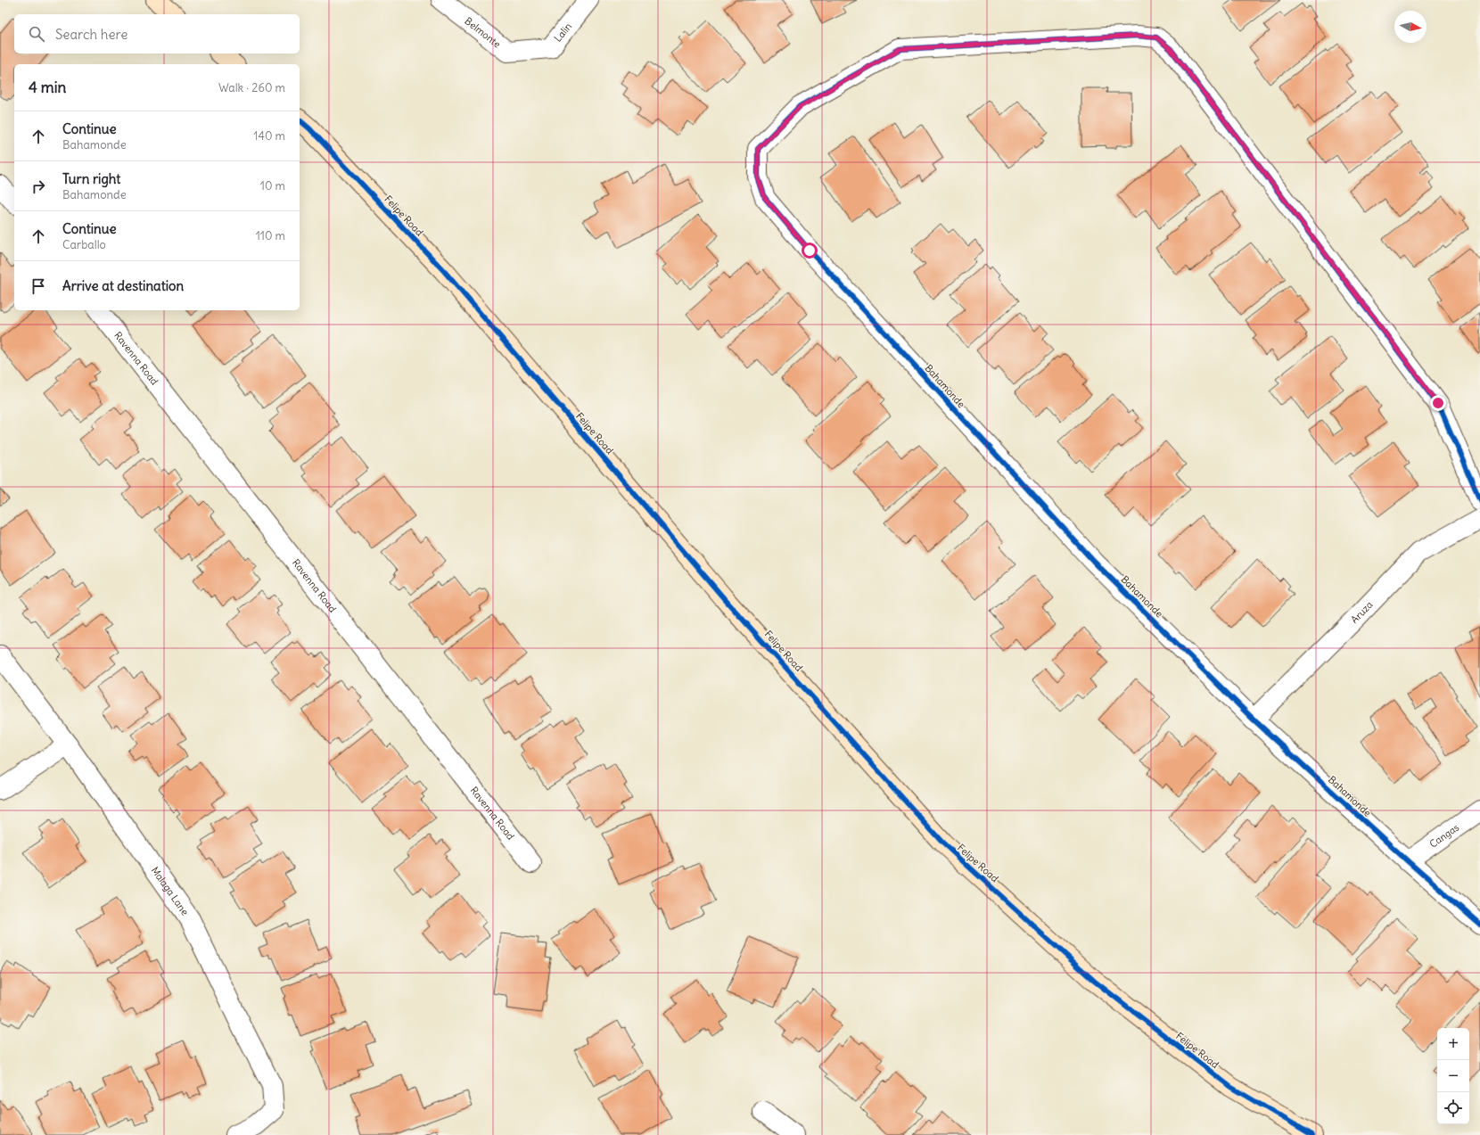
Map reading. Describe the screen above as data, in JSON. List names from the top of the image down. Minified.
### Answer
{"streets":{"main road":["Felipe Road"],"street":["Belmonte","Lalin","Ravenna Road","Bahamonde","Aruza","Cangas","Malaga Lane"]},"crossings":[["Belmonte","Lalin"],["Bahamonde","Aruza"],["Bahamonde","Cangas"]],"north":"right","page":{"search":"Search here","heading":["4 min","Walk · 260 m"],"list":[["Continue","Bahamonde","140 m"],["Turn right","Bahamonde","10 m"],["Continue","Carballo","110 m"],"Arrive at destination"],"map_buttons":["+","−"]}}
